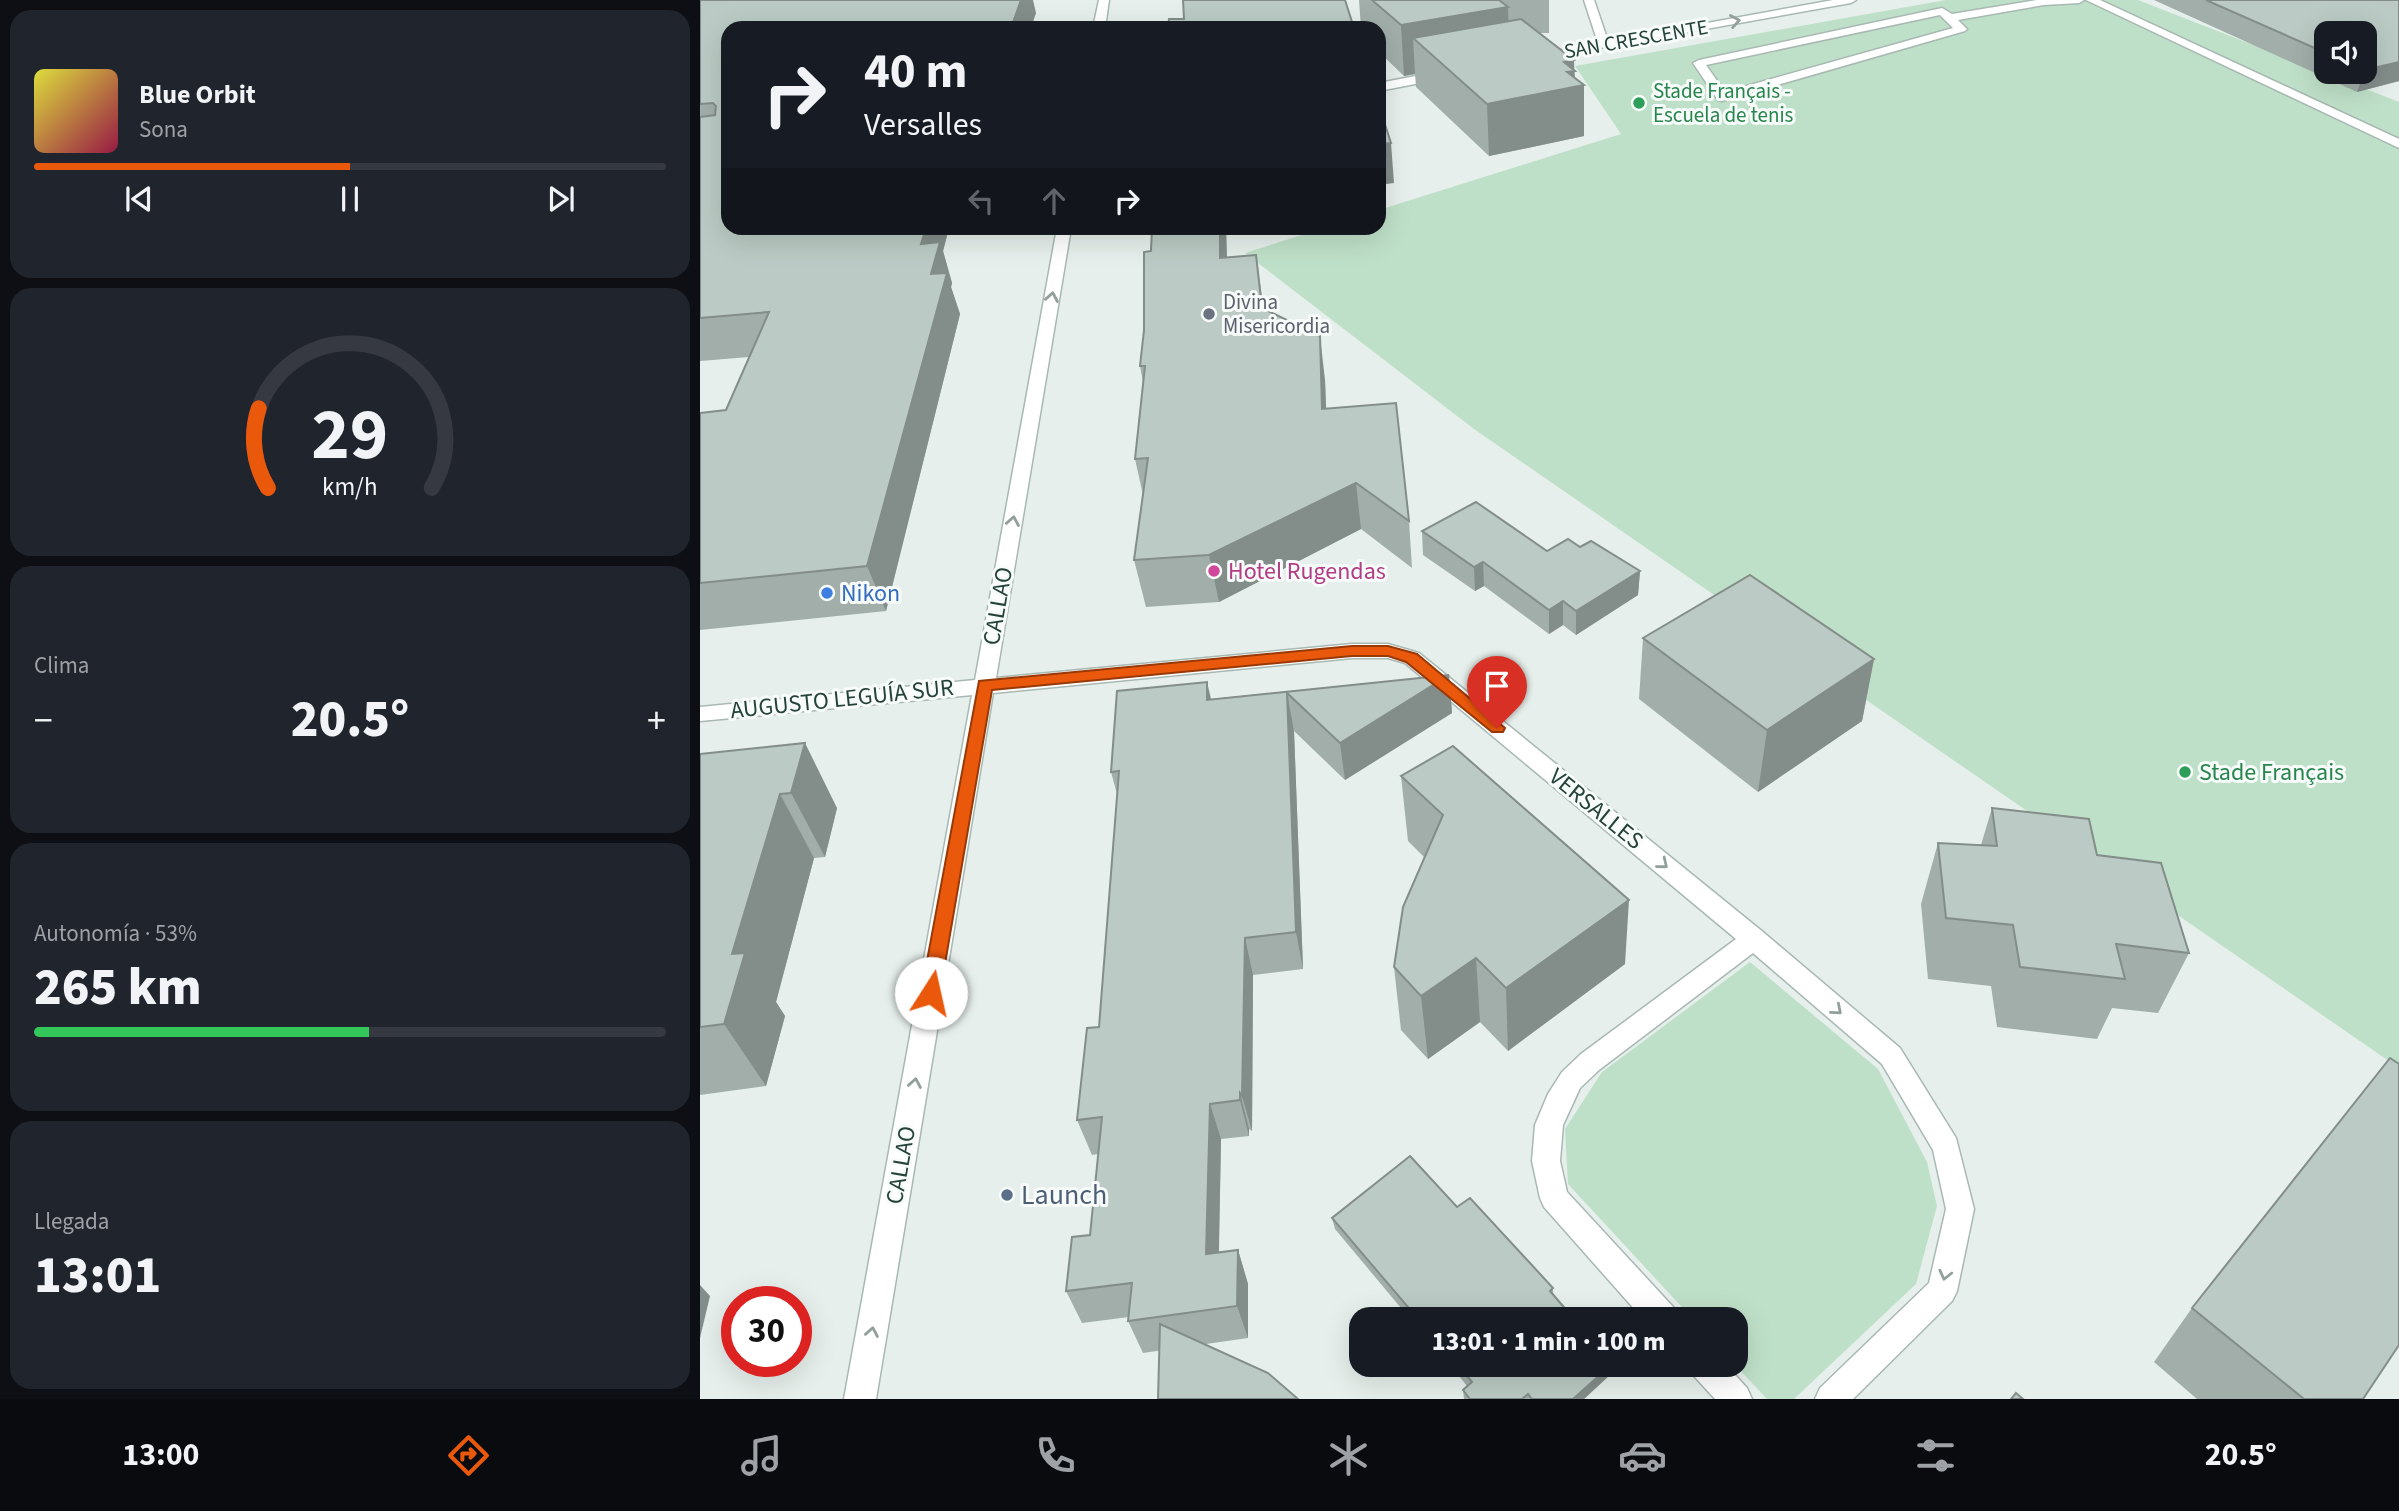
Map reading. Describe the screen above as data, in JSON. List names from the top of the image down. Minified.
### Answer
{"streets":{"street":["SAN CRESCENTE","CALLAO","AUGUSTO LEGUÍA SUR","VERSALLES"]},"crossings":[["CALLAO","AUGUSTO LEGUÍA SUR"],["CALLAO","VERSALLES"],["AUGUSTO LEGUÍA SUR","VERSALLES"]],"one_way":["SAN CRESCENTE","CALLAO"],"places":["Stade Français - Escuela de tenis","Divina Misericordia","Hotel Rugendas","Nikon","Stade Français","Launch"],"page":{"turn":["40 m","Versalles"],"song":["Blue Orbit","Sona"],"tile":["Clima",["Autonomía · 53%","265 km"],["Llegada","13:01"]],"heat":["−","20.5°","+"],"limit":"30","trip":"13:01 · 1 min · 100 m","tabs":["13:00","20.5°"],"gauge":["29","km/h"]}}
